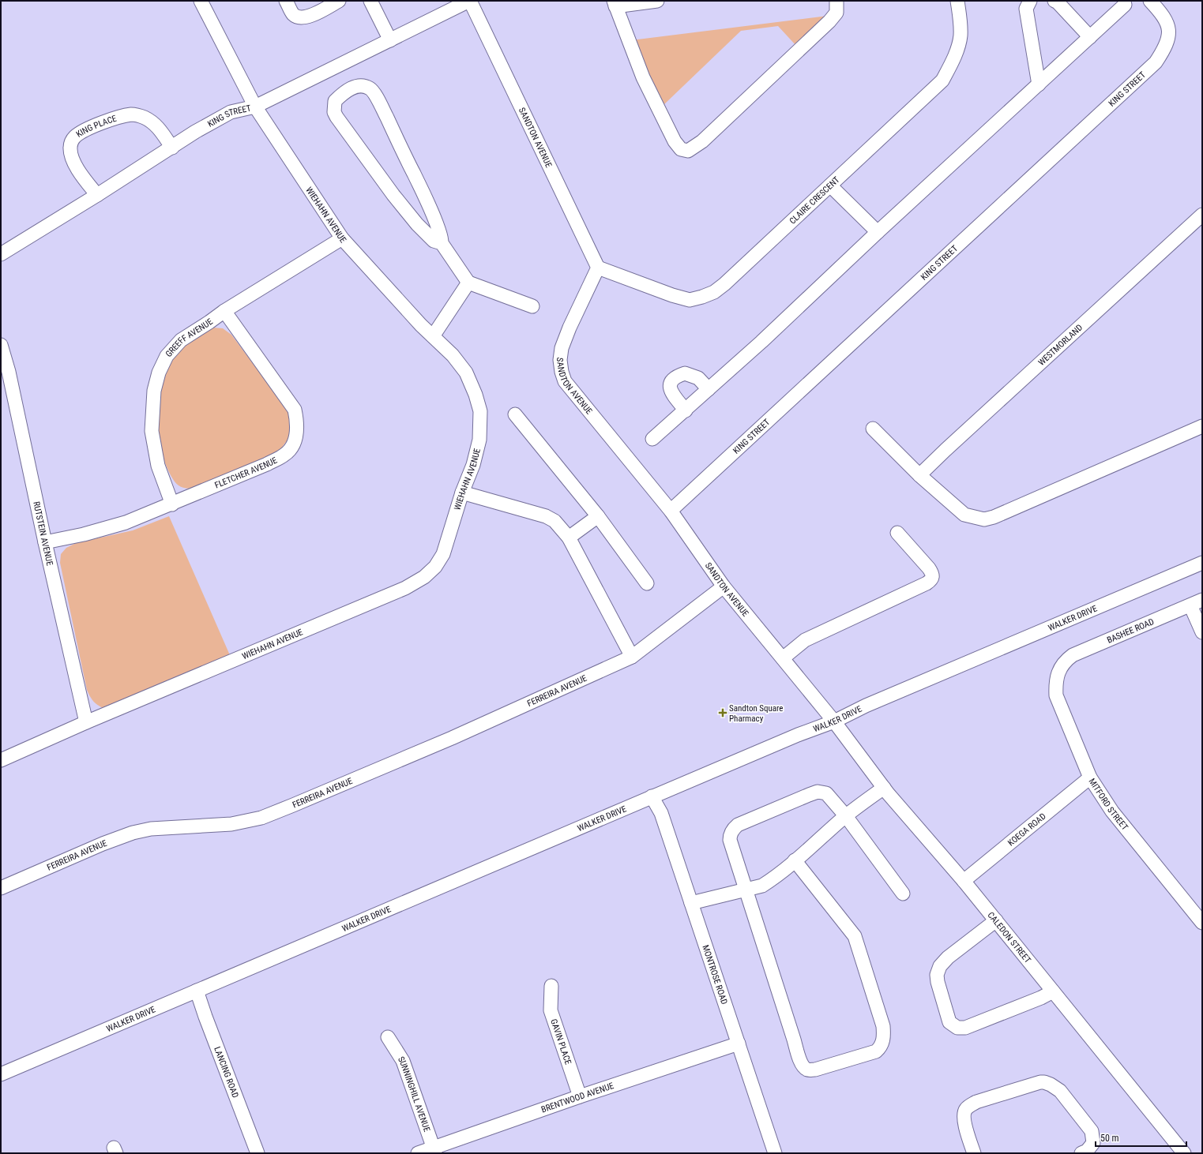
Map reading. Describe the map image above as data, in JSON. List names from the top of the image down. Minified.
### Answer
{"streets":{"street":["KING STREET","KING PLACE","SANDTON AVENUE","CLAIRE CRESCENT","WIEHAHN AVENUE","GREEFF AVENUE","WESTMORLAND","FLETCHER AVENUE","RUTSTEIN AVENUE","WALKER DRIVE","BASHEE ROAD","FERREIRA AVENUE","MITFORD STREET","KOEGA ROAD","CALEDON STREET","MONTROSE ROAD","GAVIN PLACE","LANCING ROAD","SUNNINGHILL AVENUE","BRENTWOOD AVENUE"]},"crossings":[["KING STREET","KING PLACE"],["KING STREET","SANDTON AVENUE"],["KING STREET","WIEHAHN AVENUE"],["SANDTON AVENUE","CLAIRE CRESCENT"],["SANDTON AVENUE","WALKER DRIVE"],["SANDTON AVENUE","FERREIRA AVENUE"],["SANDTON AVENUE","CALEDON STREET"],["WIEHAHN AVENUE","GREEFF AVENUE"],["WIEHAHN AVENUE","RUTSTEIN AVENUE"],["GREEFF AVENUE","FLETCHER AVENUE"],["FLETCHER AVENUE","RUTSTEIN AVENUE"],["WALKER DRIVE","CALEDON STREET"],["WALKER DRIVE","MONTROSE ROAD"],["WALKER DRIVE","LANCING ROAD"],["BASHEE ROAD","MITFORD STREET"],["MITFORD STREET","KOEGA ROAD"],["KOEGA ROAD","CALEDON STREET"],["MONTROSE ROAD","BRENTWOOD AVENUE"],["GAVIN PLACE","BRENTWOOD AVENUE"],["SUNNINGHILL AVENUE","BRENTWOOD AVENUE"]],"places":{"health":["Sandton Square Pharmacy"]},"scale_bar":"50 m"}
